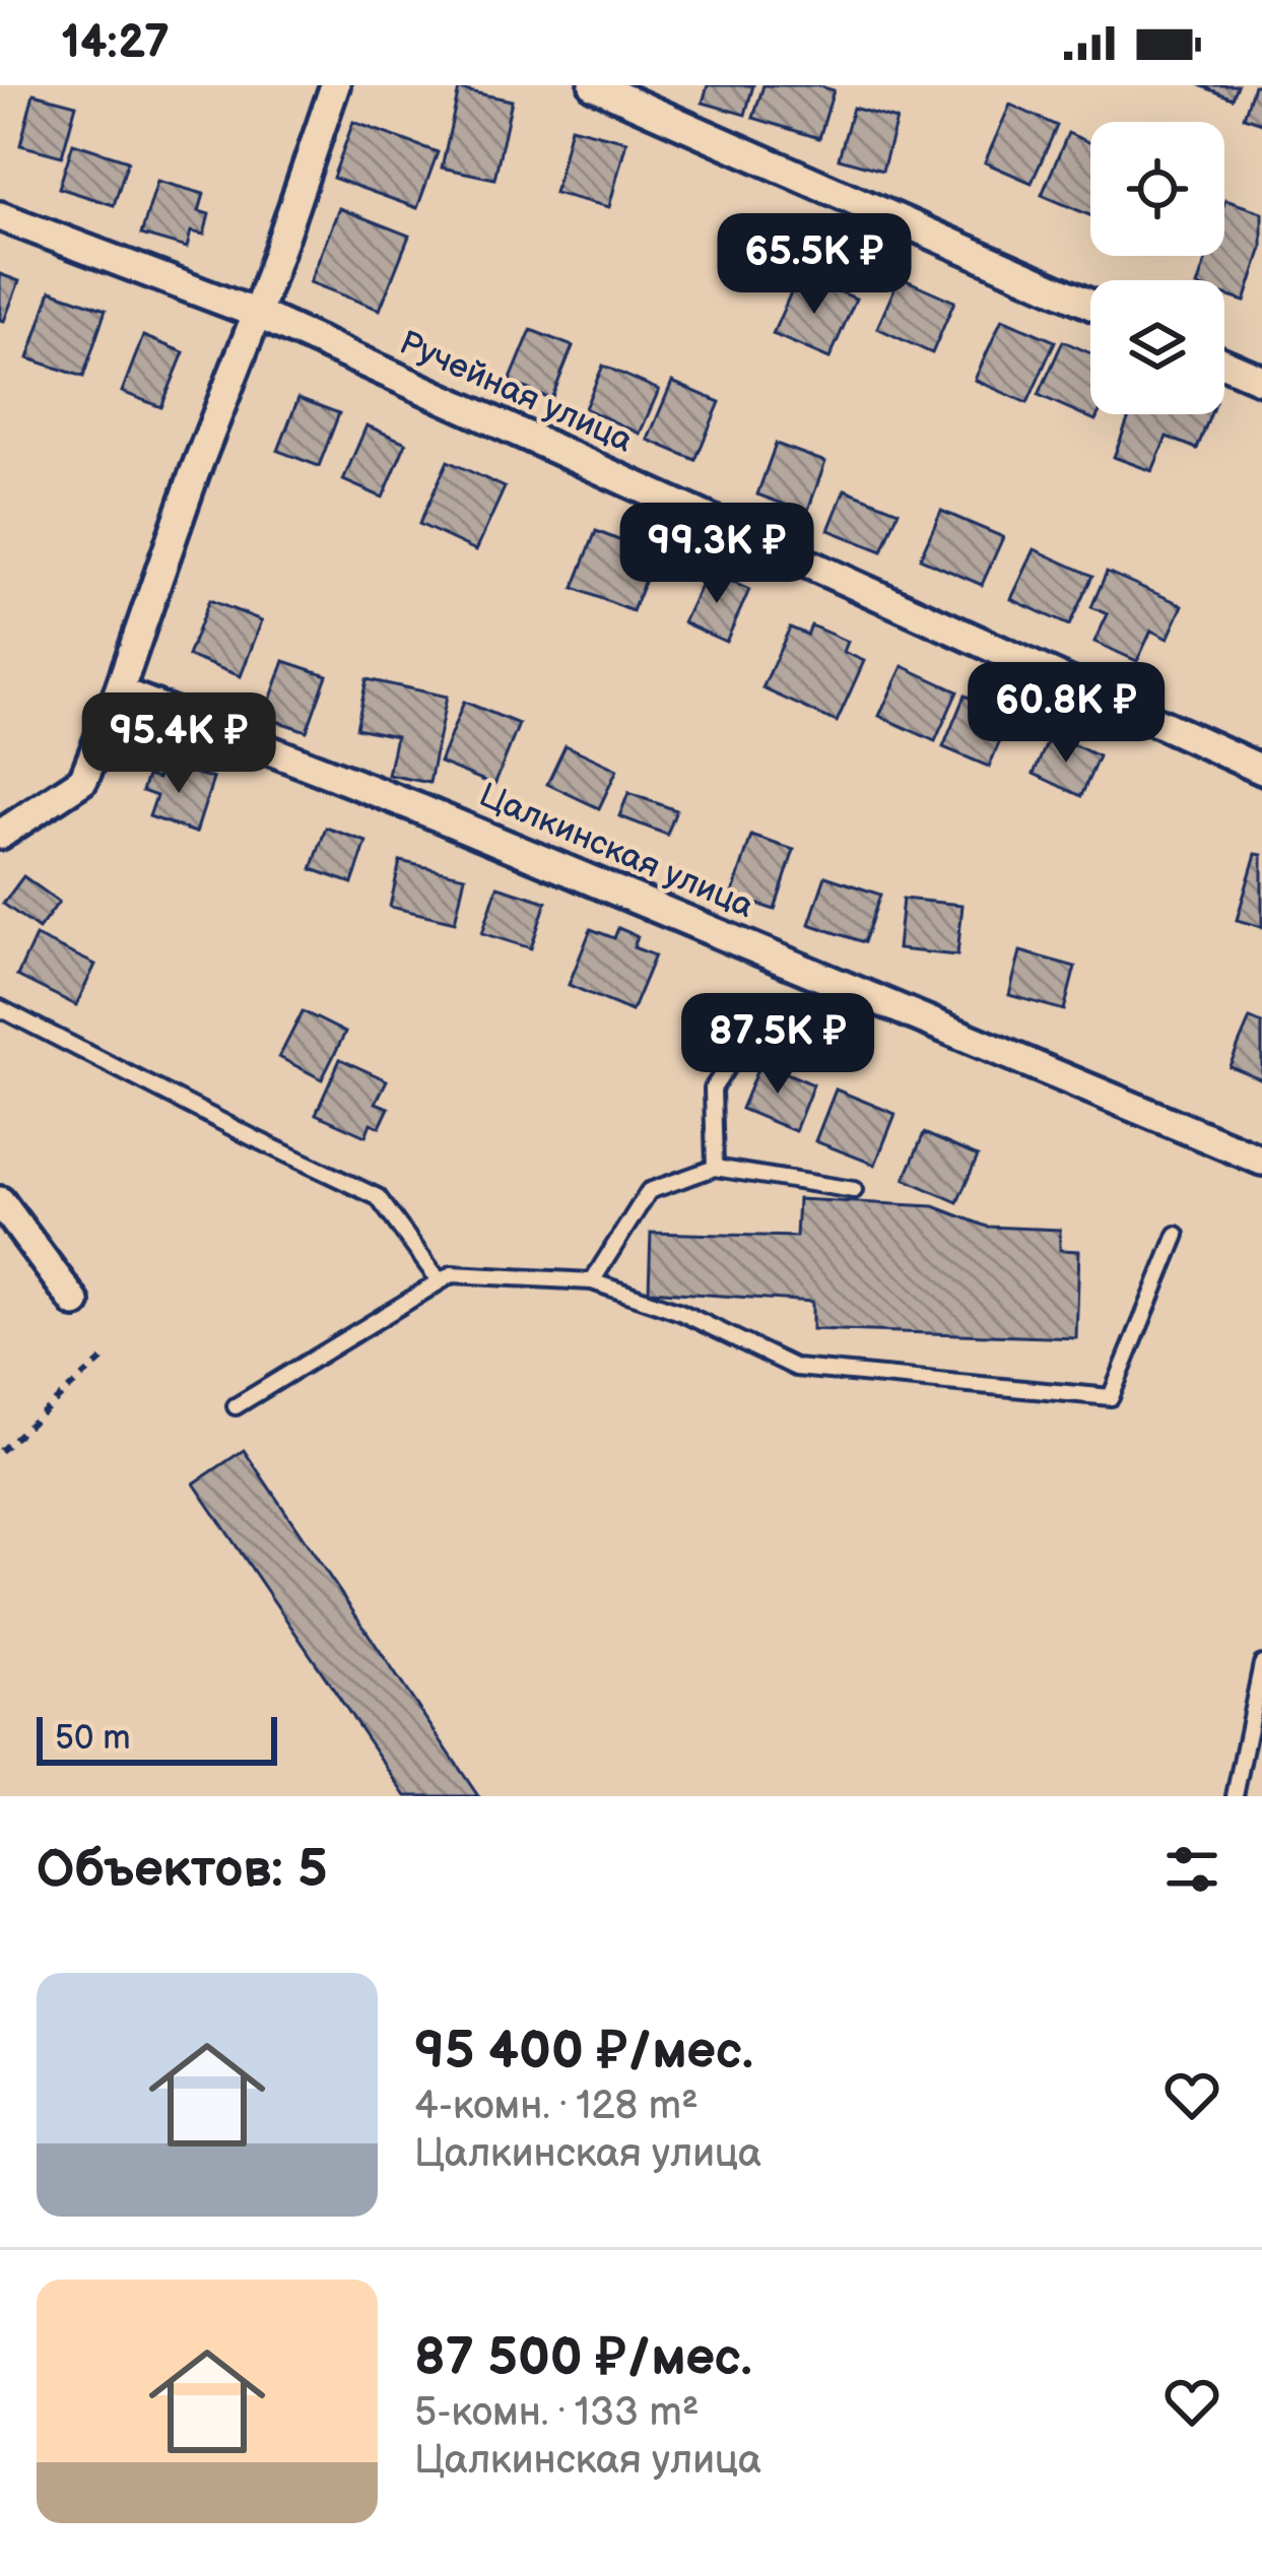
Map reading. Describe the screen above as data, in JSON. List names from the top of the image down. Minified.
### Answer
{"streets":{"street":["Ручейная улица","Цалкинская улица"]},"scale_bar":"50 m","page":{"status":"14:27","price":["65.5K ₽","99.3K ₽","60.8K ₽","95.4K ₽","87.5K ₽"],"scale":"50 m","heading":"Объектов: 5","list":[{"name":"95 400 ₽/мес.","note":"4-комн. · 128 m² · Цалкинская улица"},{"name":"87 500 ₽/мес.","note":"5-комн. · 133 m² · Цалкинская улица"}]}}
